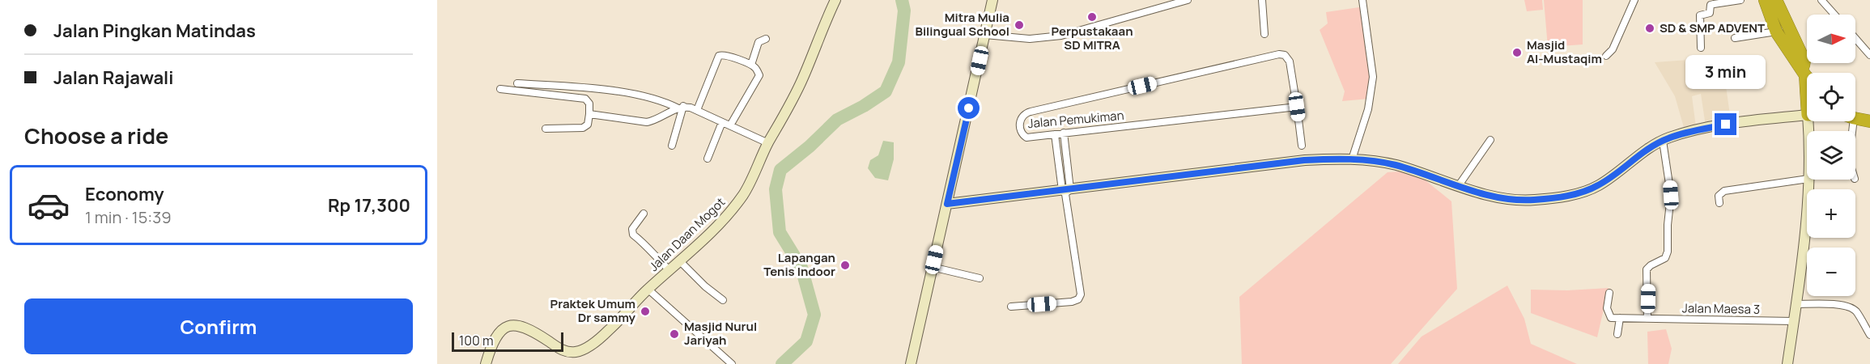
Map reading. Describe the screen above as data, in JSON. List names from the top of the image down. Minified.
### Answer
{"streets":{"street":["Jalan Pemukiman","Jalan Daan Mogot","Jalan Maesa 3"]},"places":["Perpustakaan SD MITRA","Mitra Mulia Bilingual School","SD & SMP ADVENT","Masjid Al-Mustaqim","Lapangan Tenis Indoor","Praktek Umum Dr sammy","Masjid Nurul Jariyah"],"scale_bar":"100 m","north":"right","page":{"banner":["Jalan Pingkan Matindas","Jalan Rajawali"],"map_buttons":["+","−"],"bubble":"3 min","heading":"Choose a ride","list":[{"name":"Economy","note":"1 min · 15:39","value":"Rp 17,300"}],"buttons":"Confirm","scale":"100 m"}}
